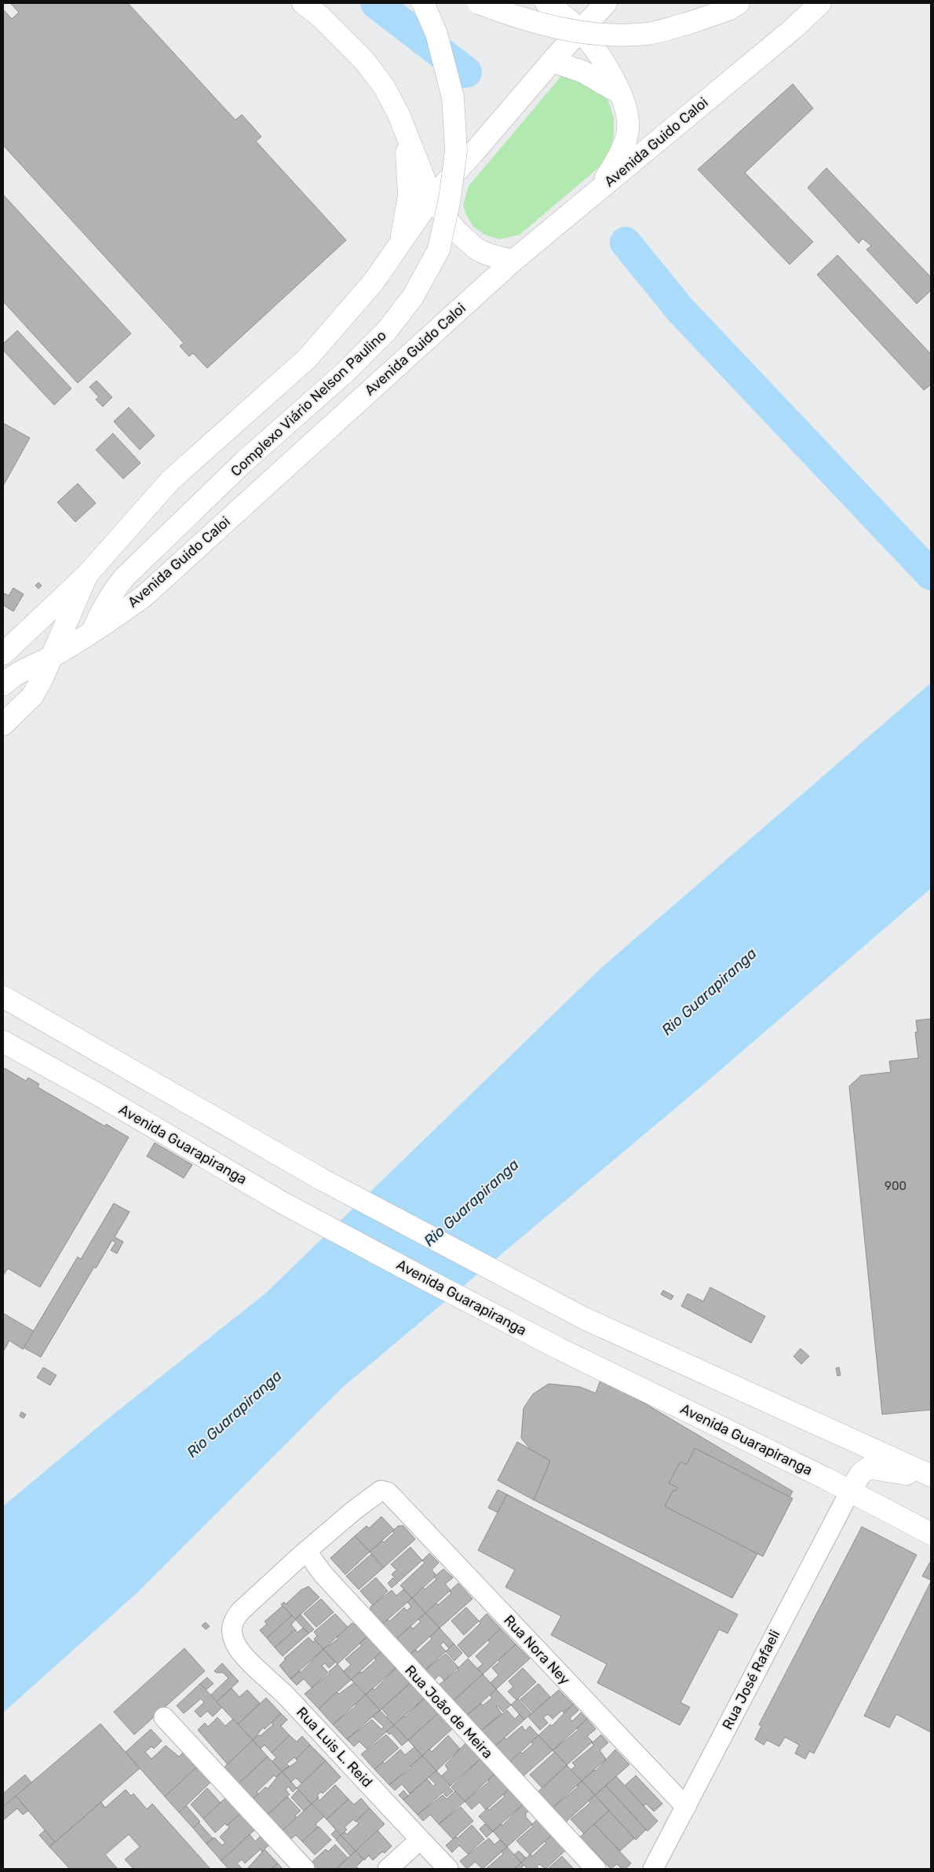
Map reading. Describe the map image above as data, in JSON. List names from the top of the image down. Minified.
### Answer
{"streets":{"main road":["Avenida Guido Caloi","Complexo Viário Nelson Paulino","Avenida Guarapiranga"],"street":["Rua Nora Ney","Rua José Rafaeli","Rua João de Meira","Rua Luis L. Reid"]},"crossings":[["Avenida Guido Caloi","Complexo Viário Nelson Paulino"],["Avenida Guarapiranga","Rua José Rafaeli"],["Rua Nora Ney","Rua José Rafaeli"],["Rua Nora Ney","Rua João de Meira"],["Rua Nora Ney","Rua Luis L. Reid"],["Rua João de Meira","Rua Luis L. Reid"]],"water":["Rio Guarapiranga"],"house_numbers":["900"]}
